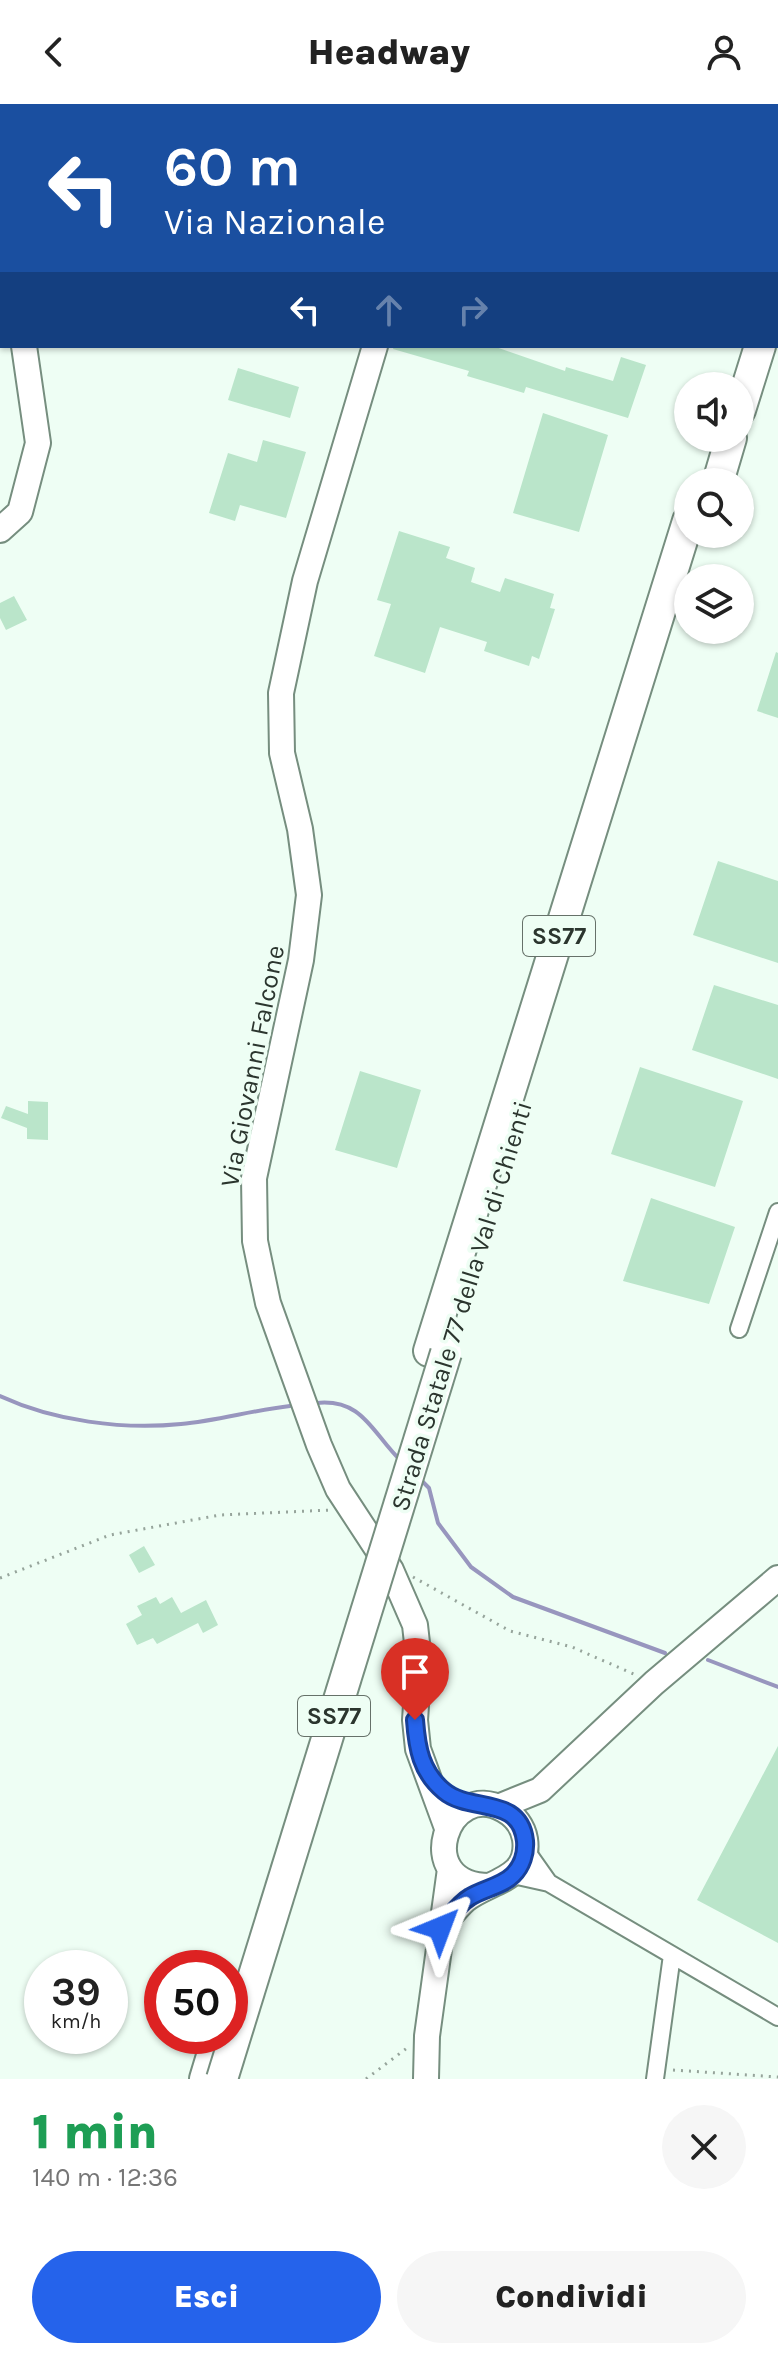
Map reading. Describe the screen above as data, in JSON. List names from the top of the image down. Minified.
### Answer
{"streets":{"highway":["SS77","Strada Statale 77 della Val di Chienti"],"street":["Via Giovanni Falcone"]},"page":{"header":"Headway","turn":["60 m","Via Nazionale"],"speed":"39 km/h","limit":"50","heading":["1 min","140 m · 12:36"],"buttons":["Esci","Condividi"]}}
